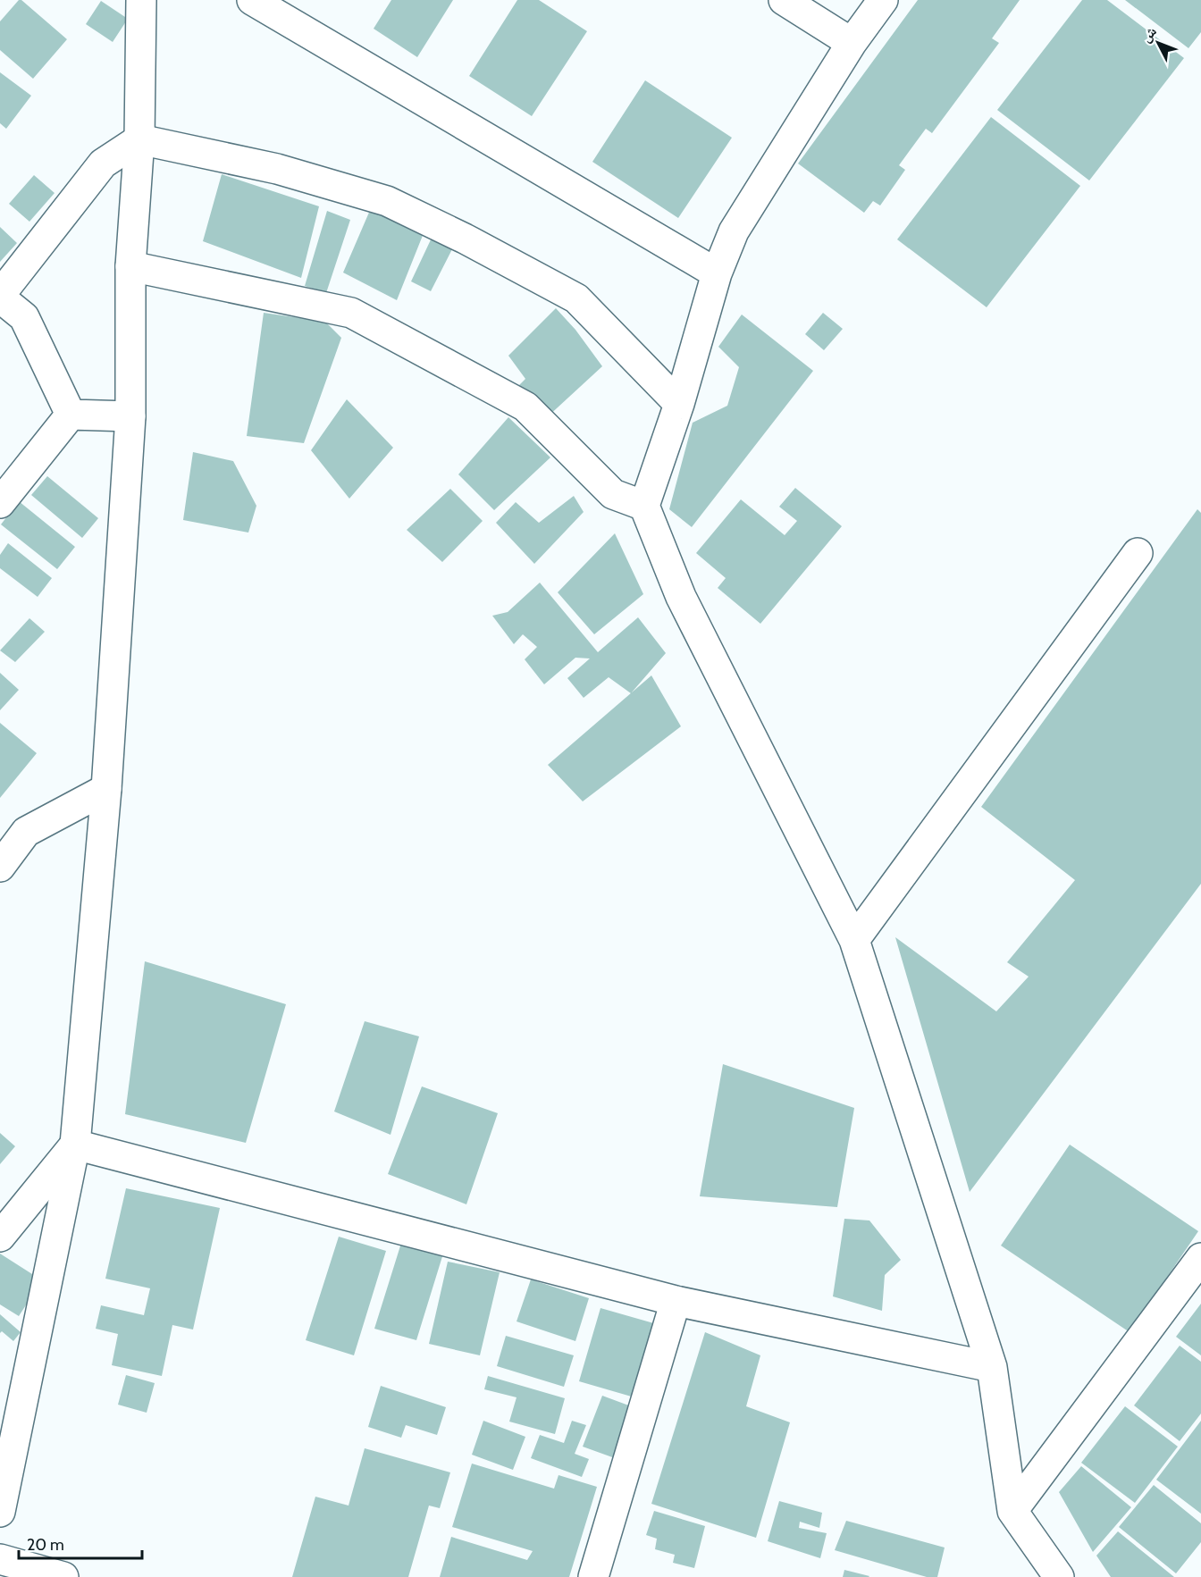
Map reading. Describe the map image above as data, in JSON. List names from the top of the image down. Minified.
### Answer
{"scale_bar":"20 m","north":"top left"}
